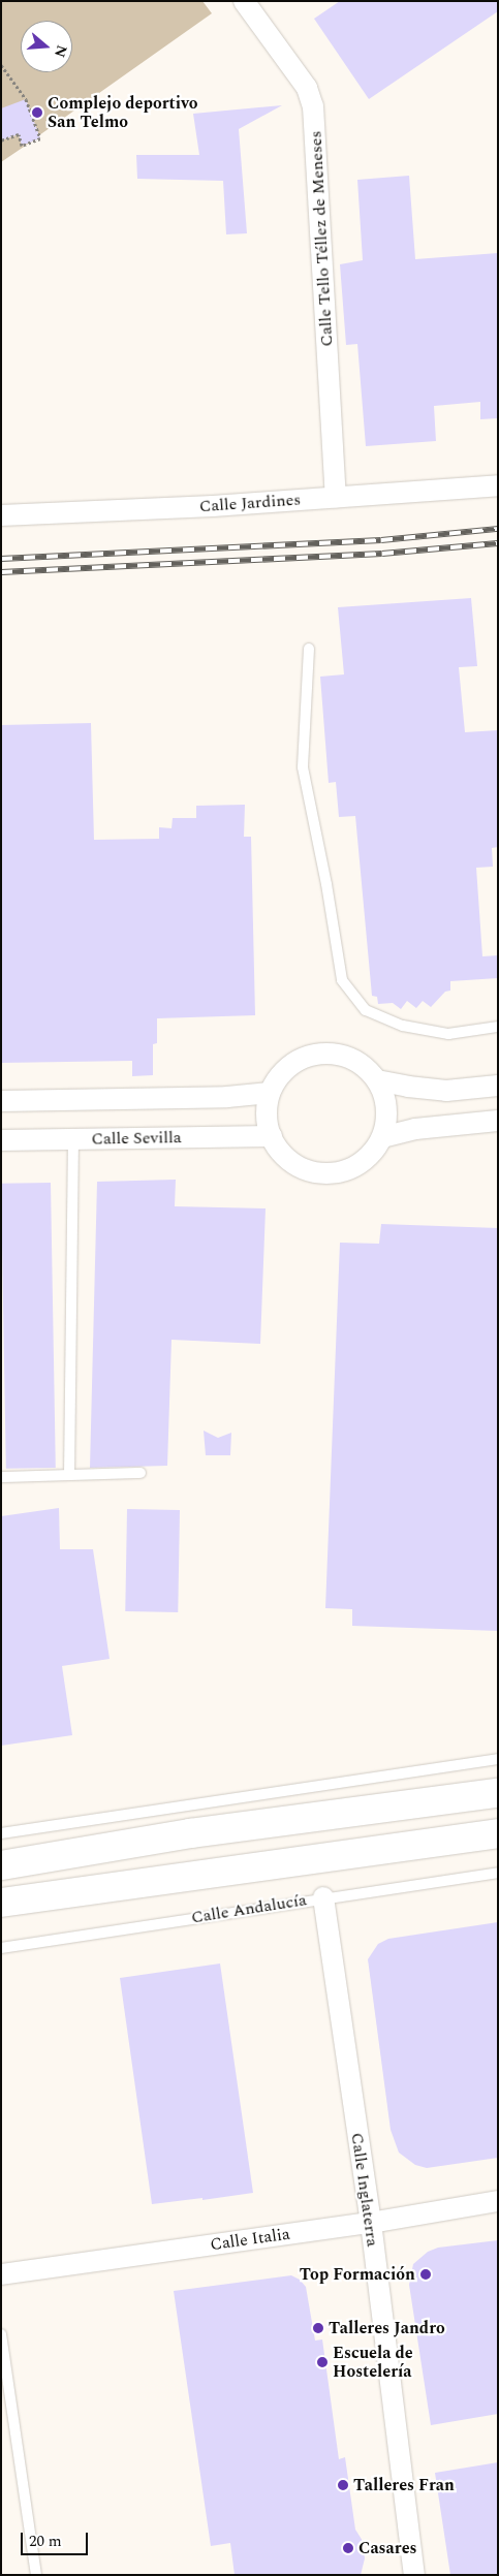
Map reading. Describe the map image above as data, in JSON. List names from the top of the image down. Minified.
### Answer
{"streets":{"street":["Calle Tello Téllez de Meneses","Calle Jardines","Calle Sevilla","Calle Inglaterra","Calle Italia"],"lane":["Calle Andalucía"]},"crossings":[["Calle Tello Téllez de Meneses","Calle Jardines"],["Calle Andalucía","Calle Inglaterra"],["Calle Inglaterra","Calle Italia"]],"places":["Complejo deportivo San Telmo","Top Formación","Talleres Jandro","Escuela de Hostelería","Talleres Fran","Casares"],"scale_bar":"20 m","north":"right"}
